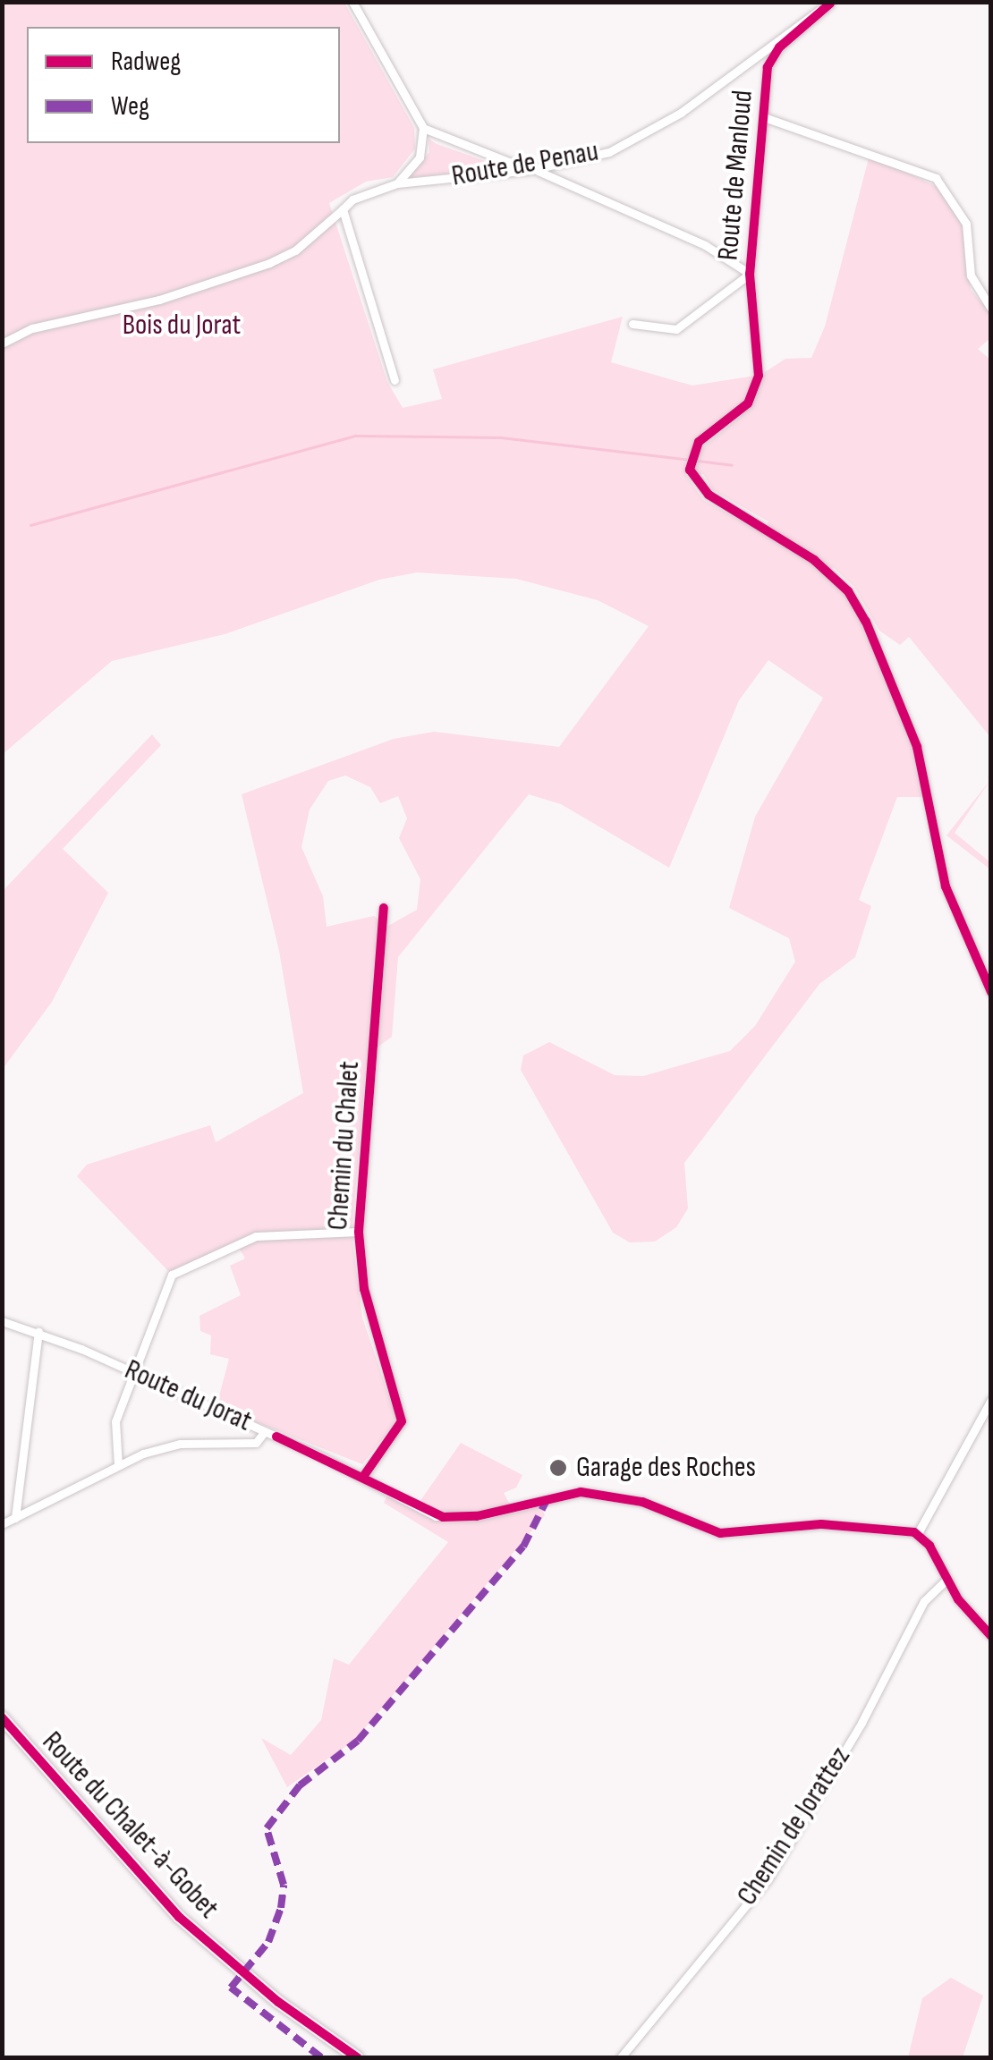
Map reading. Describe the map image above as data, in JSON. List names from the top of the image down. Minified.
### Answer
{"streets":{"main road":["Route du Chalet-à-Gobet"],"street":["Route de Penau","Route de Manloud","Chemin du Chalet","Route du Jorat","Chemin de Jorattez"]},"crossings":[["Route de Penau","Route de Manloud"],["Chemin du Chalet","Route du Jorat"]],"parks":["Bois du Jorat"],"places":["Garage des Roches"],"legend":["Radweg","Weg"]}
